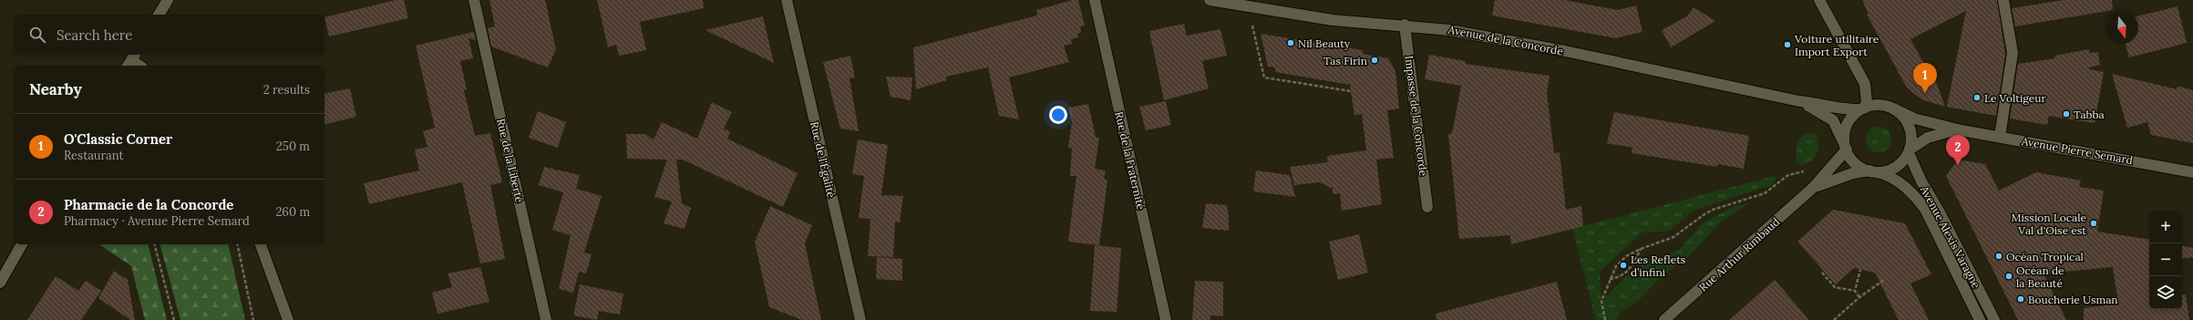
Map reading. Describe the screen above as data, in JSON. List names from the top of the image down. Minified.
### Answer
{"streets":{"street":["Avenue de la Concorde","Impasse de la Concorde","Avenue Pierre Semard","Rue de l'Égalité","Rue de la Liberté","Rue de la Fraternité","Avenue Alexis Varagne","Rue Arthur Rimbaud"]},"crossings":[["Avenue de la Concorde","Impasse de la Concorde"],["Avenue de la Concorde","Avenue Alexis Varagne"],["Avenue de la Concorde","Rue Arthur Rimbaud"],["Avenue Alexis Varagne","Rue Arthur Rimbaud"]],"places":["Nil Beauty","Voiture utilitaire Import Export","Tas Firin","Le Voltigeur","Tabba","Mission Locale Val d'Oise est","Océan Tropical","Les Reflets d’infini","Océan de la Beauté","Boucherie Usman"],"north":"bottom","page":{"search":"Search here","pins":["1","2"],"heading":["Nearby","2 results"],"list":[{"mark":"1","name":"O'Classic Corner","note":"Restaurant","value":"250 m"},{"mark":"2","name":"Pharmacie de la Concorde","note":"Pharmacy · Avenue Pierre Semard","value":"260 m"}],"map_buttons":["+","−"]}}
